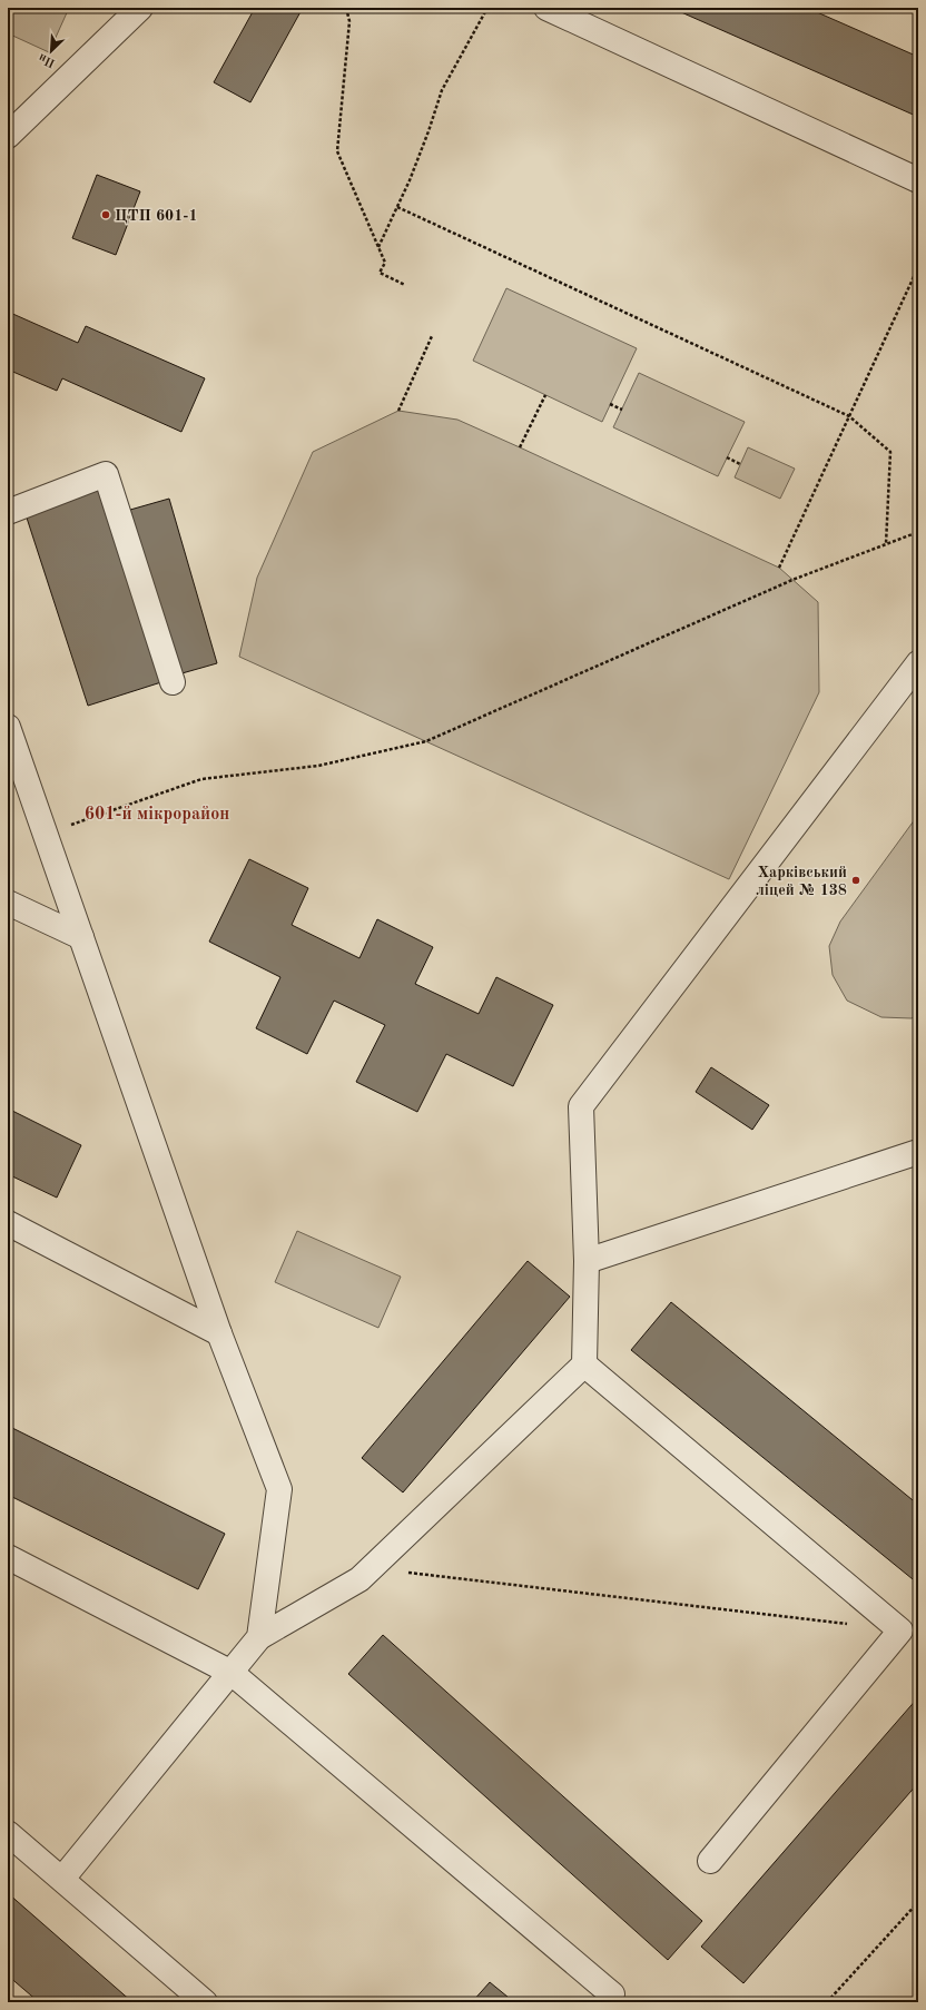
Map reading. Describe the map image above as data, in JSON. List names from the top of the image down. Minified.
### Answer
{"districts":["601-й мікрорайон"],"places":["ЦТП 601-1","Харківський ліцей № 138"],"north":"bottom left"}
